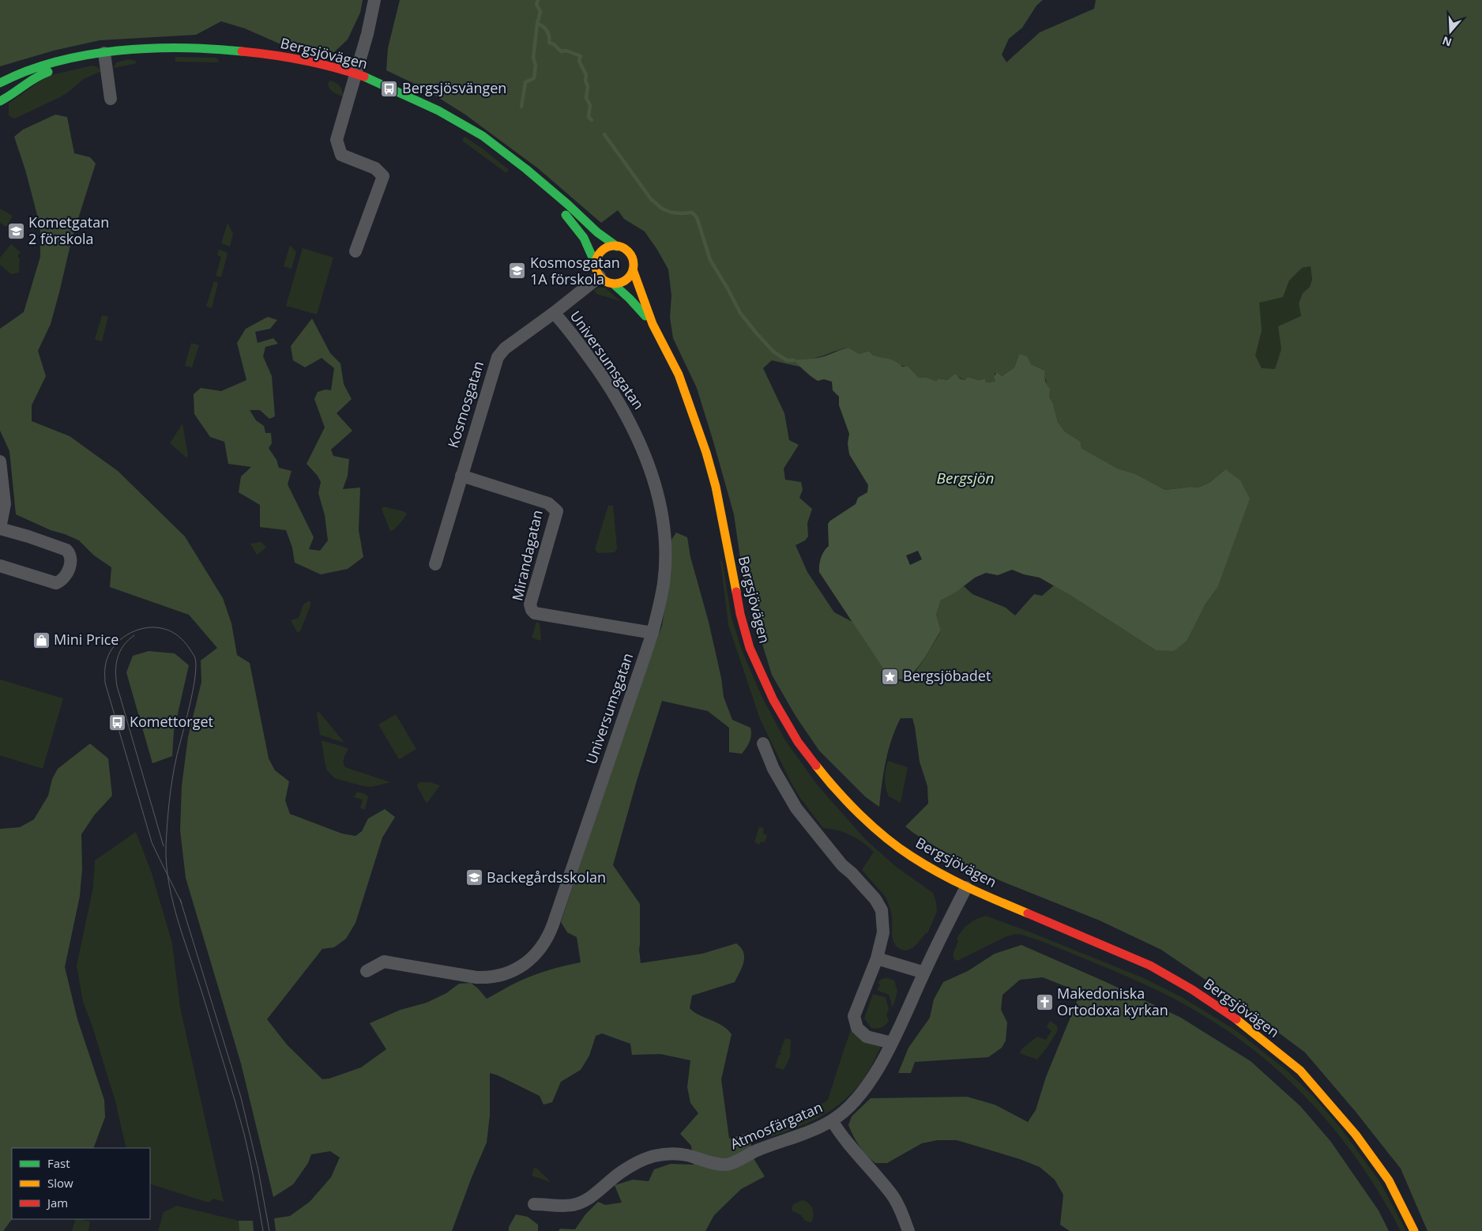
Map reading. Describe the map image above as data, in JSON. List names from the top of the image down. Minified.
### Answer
{"streets":{"street":["Bergsjövägen","Universumsgatan","Kosmosgatan","Mirandagatan","Atmosfärgatan"]},"crossings":[["Bergsjövägen","Kosmosgatan"],["Bergsjövägen","Atmosfärgatan"],["Universumsgatan","Kosmosgatan"],["Universumsgatan","Mirandagatan"],["Kosmosgatan","Mirandagatan"]],"water":["Bergsjön"],"places":{"bus stop":["Bergsjösvängen","Komettorget"],"school or university":["Kometgatan 2 förskola","Kosmosgatan 1A förskola","Backegårdsskolan"],"shop":["Mini Price"],"place":["Bergsjöbadet"],"church":["Makedoniska Ortodoxa kyrkan"]},"legend":["Fast","Slow","Jam"],"north":"bottom"}
